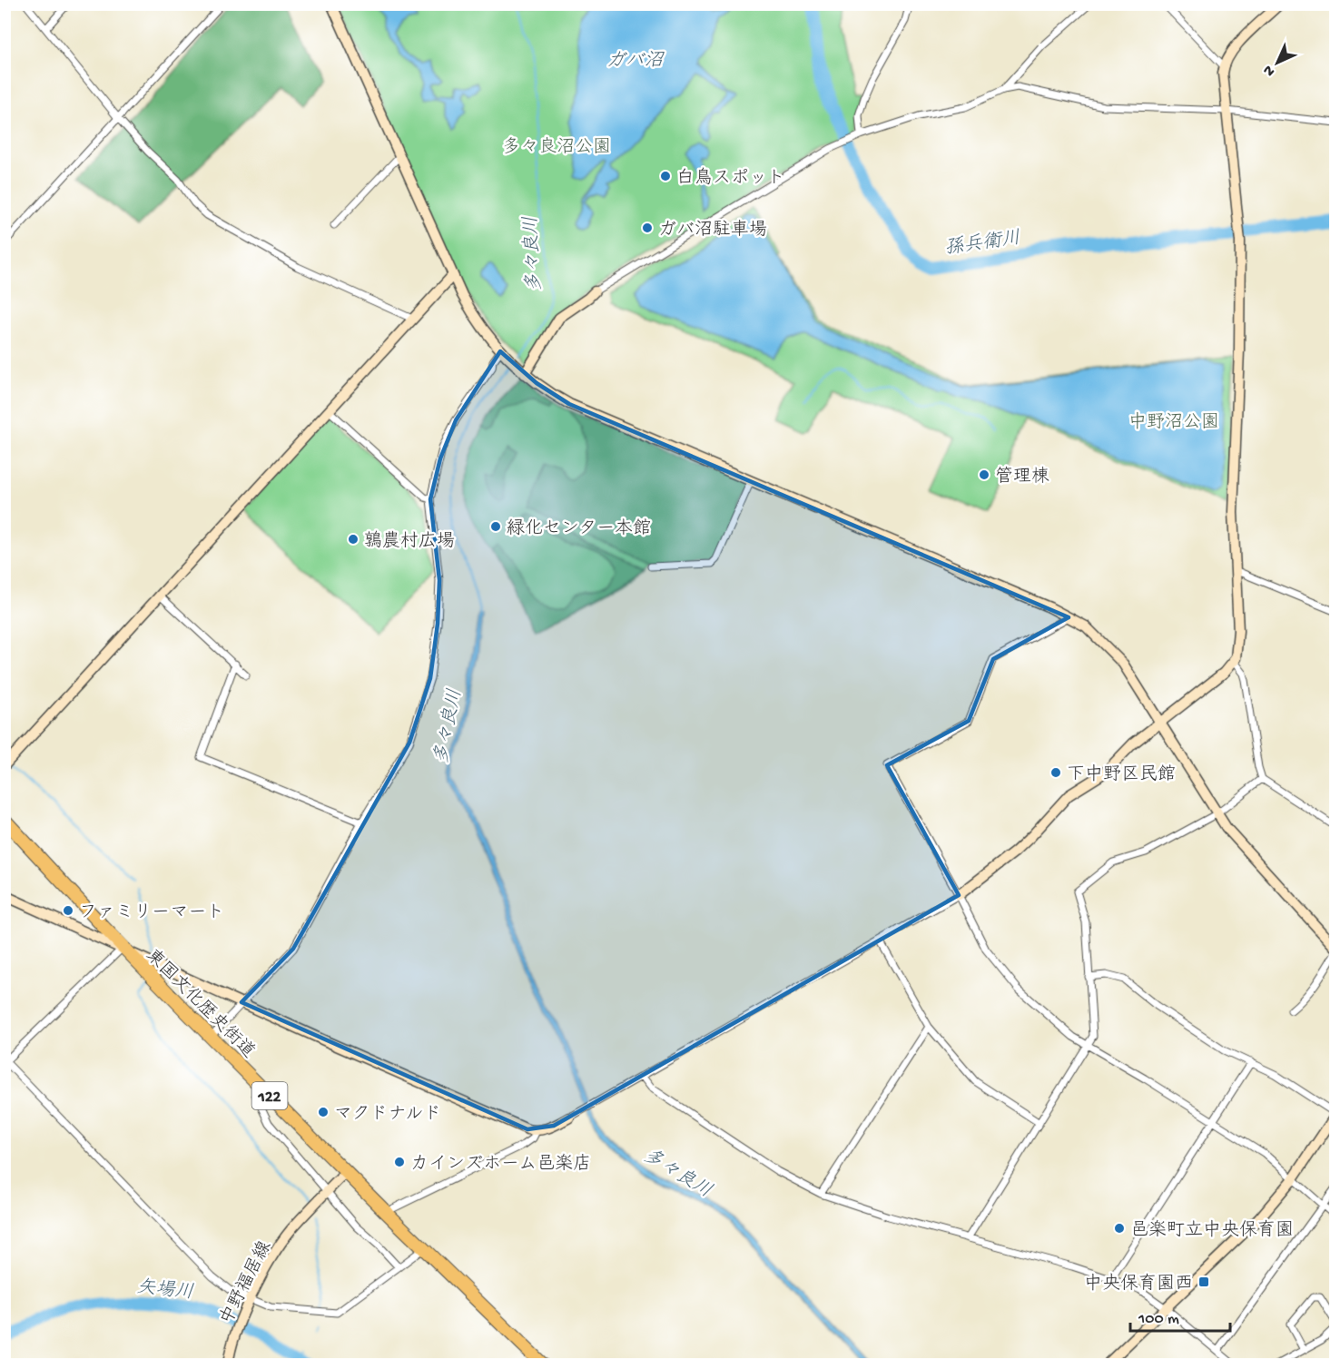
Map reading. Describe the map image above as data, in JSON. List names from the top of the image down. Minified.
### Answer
{"streets":{"highway":["東国文化歴史街道","122"],"street":["中野福居線"]},"crossings":[["東国文化歴史街道","中野福居線"]],"water":["ガバ沼","孫兵衛川","多々良川","矢場川"],"parks":["多々良沼公園","中野沼公園"],"places":{"other":["白鳥スポット","ガバ沼駐車場","管理棟","緑化センター本館","鶉農村広場","下中野区民館","ファミリーマート","マクドナルド","カインズホーム邑楽店","邑楽町立中央保育園"],"transit":["中央保育園西"]},"scale_bar":"100 m","north":"bottom left"}
